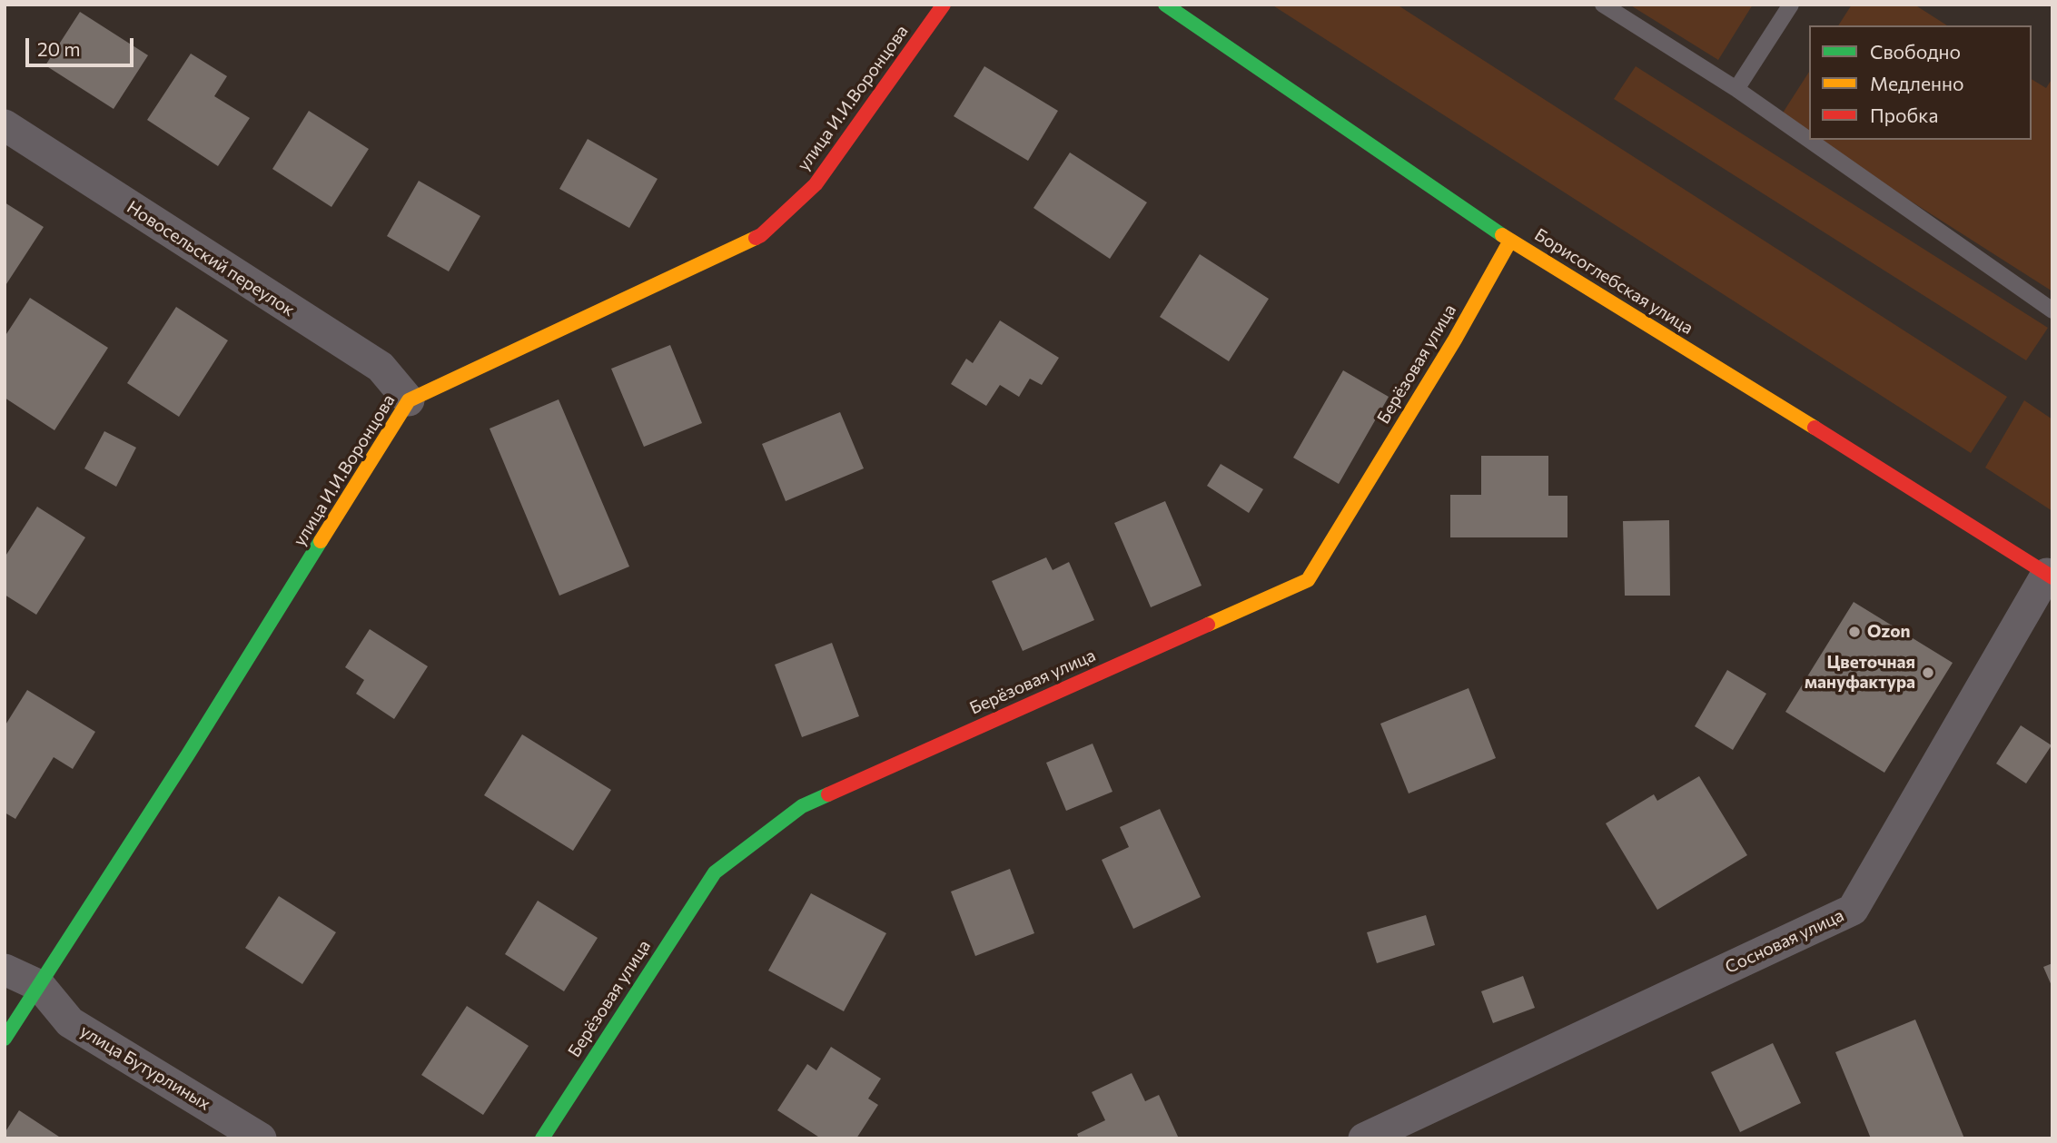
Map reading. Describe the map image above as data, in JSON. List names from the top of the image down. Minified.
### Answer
{"streets":{"street":["улица И.И.Воронцова","Новосельский переулок","Борисоглебская улица","Берёзовая улица","Сосновая улица","улица Бутурлиных"]},"crossings":[["улица И.И.Воронцова","Новосельский переулок"],["улица И.И.Воронцова","улица Бутурлиных"],["Борисоглебская улица","Берёзовая улица"],["Борисоглебская улица","Сосновая улица"]],"places":["Ozon","Цветочная мануфактура"],"legend":["Свободно","Медленно","Пробка"],"scale_bar":"20 m"}
